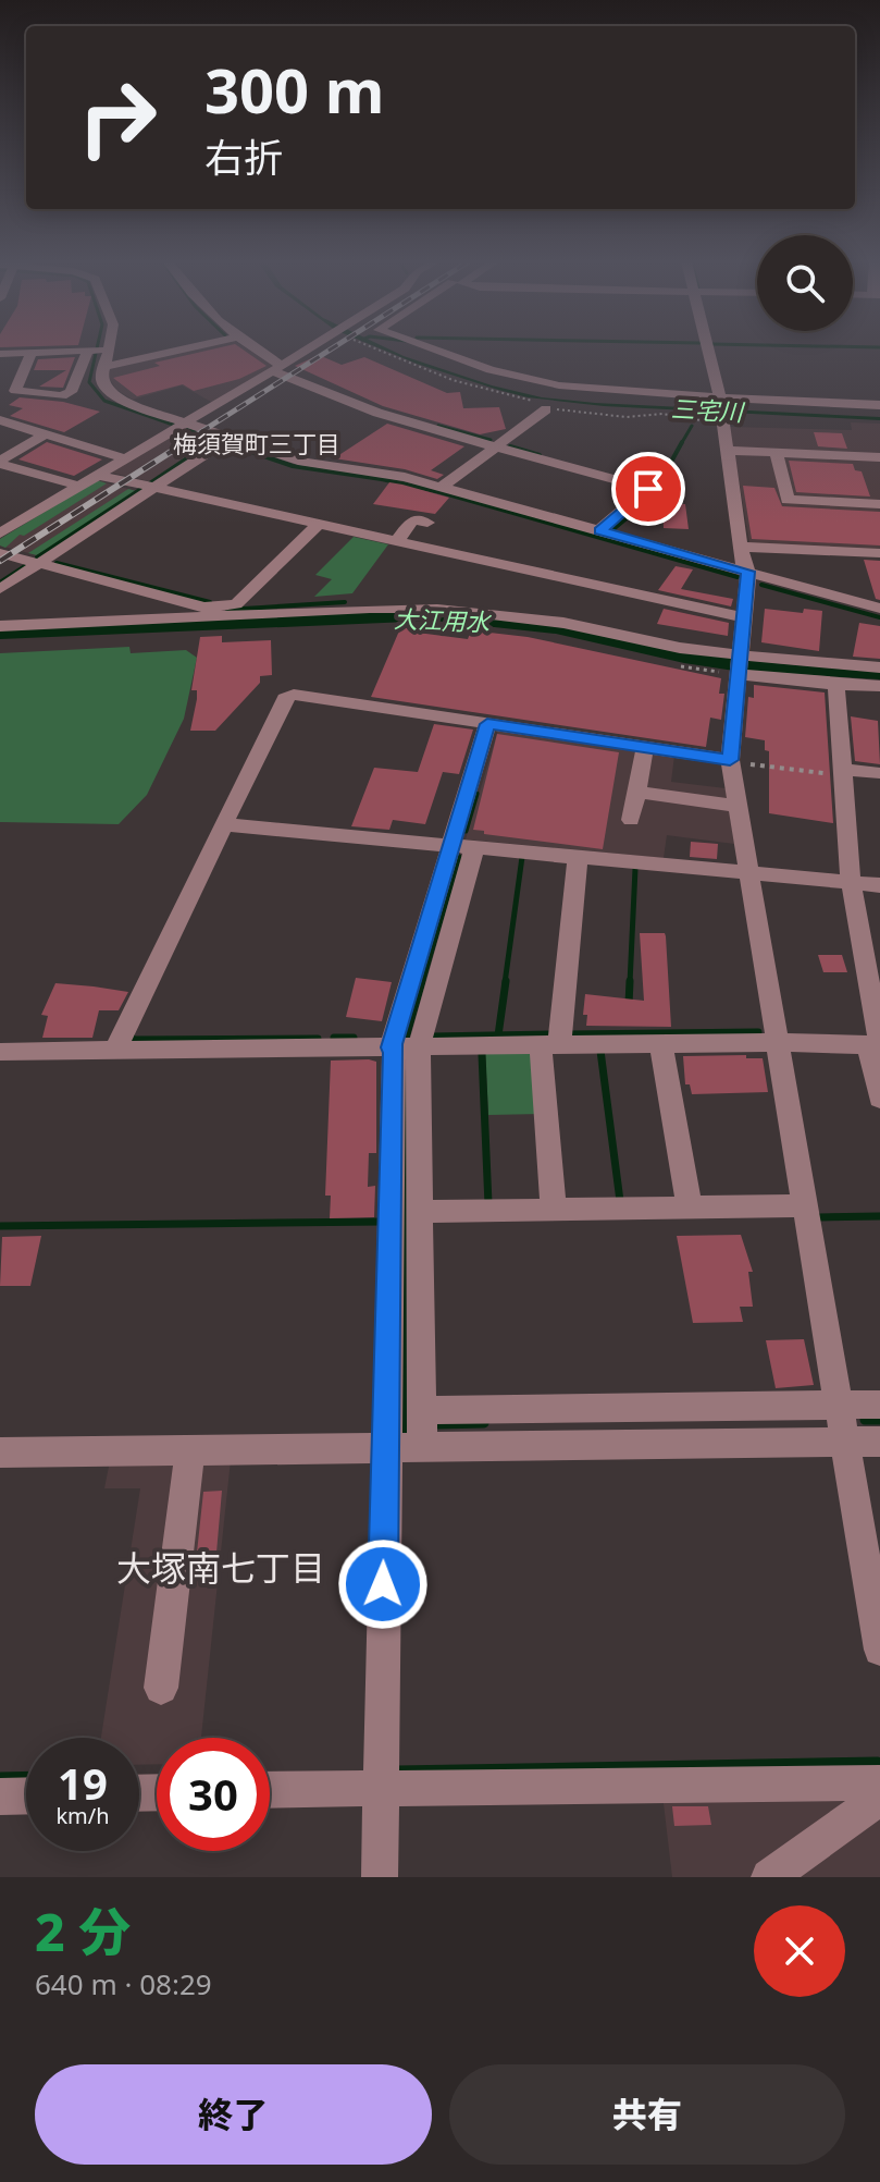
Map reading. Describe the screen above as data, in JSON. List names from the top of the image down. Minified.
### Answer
{"districts":["梅須賀町三丁目","大塚南七丁目"],"water":["三宅川","大江用水"],"page":{"turn":["300 m","右折"],"speed":"19 km/h","limit":"30","heading":["2 分","640 m · 08:29"],"buttons":["終了","共有"]}}
